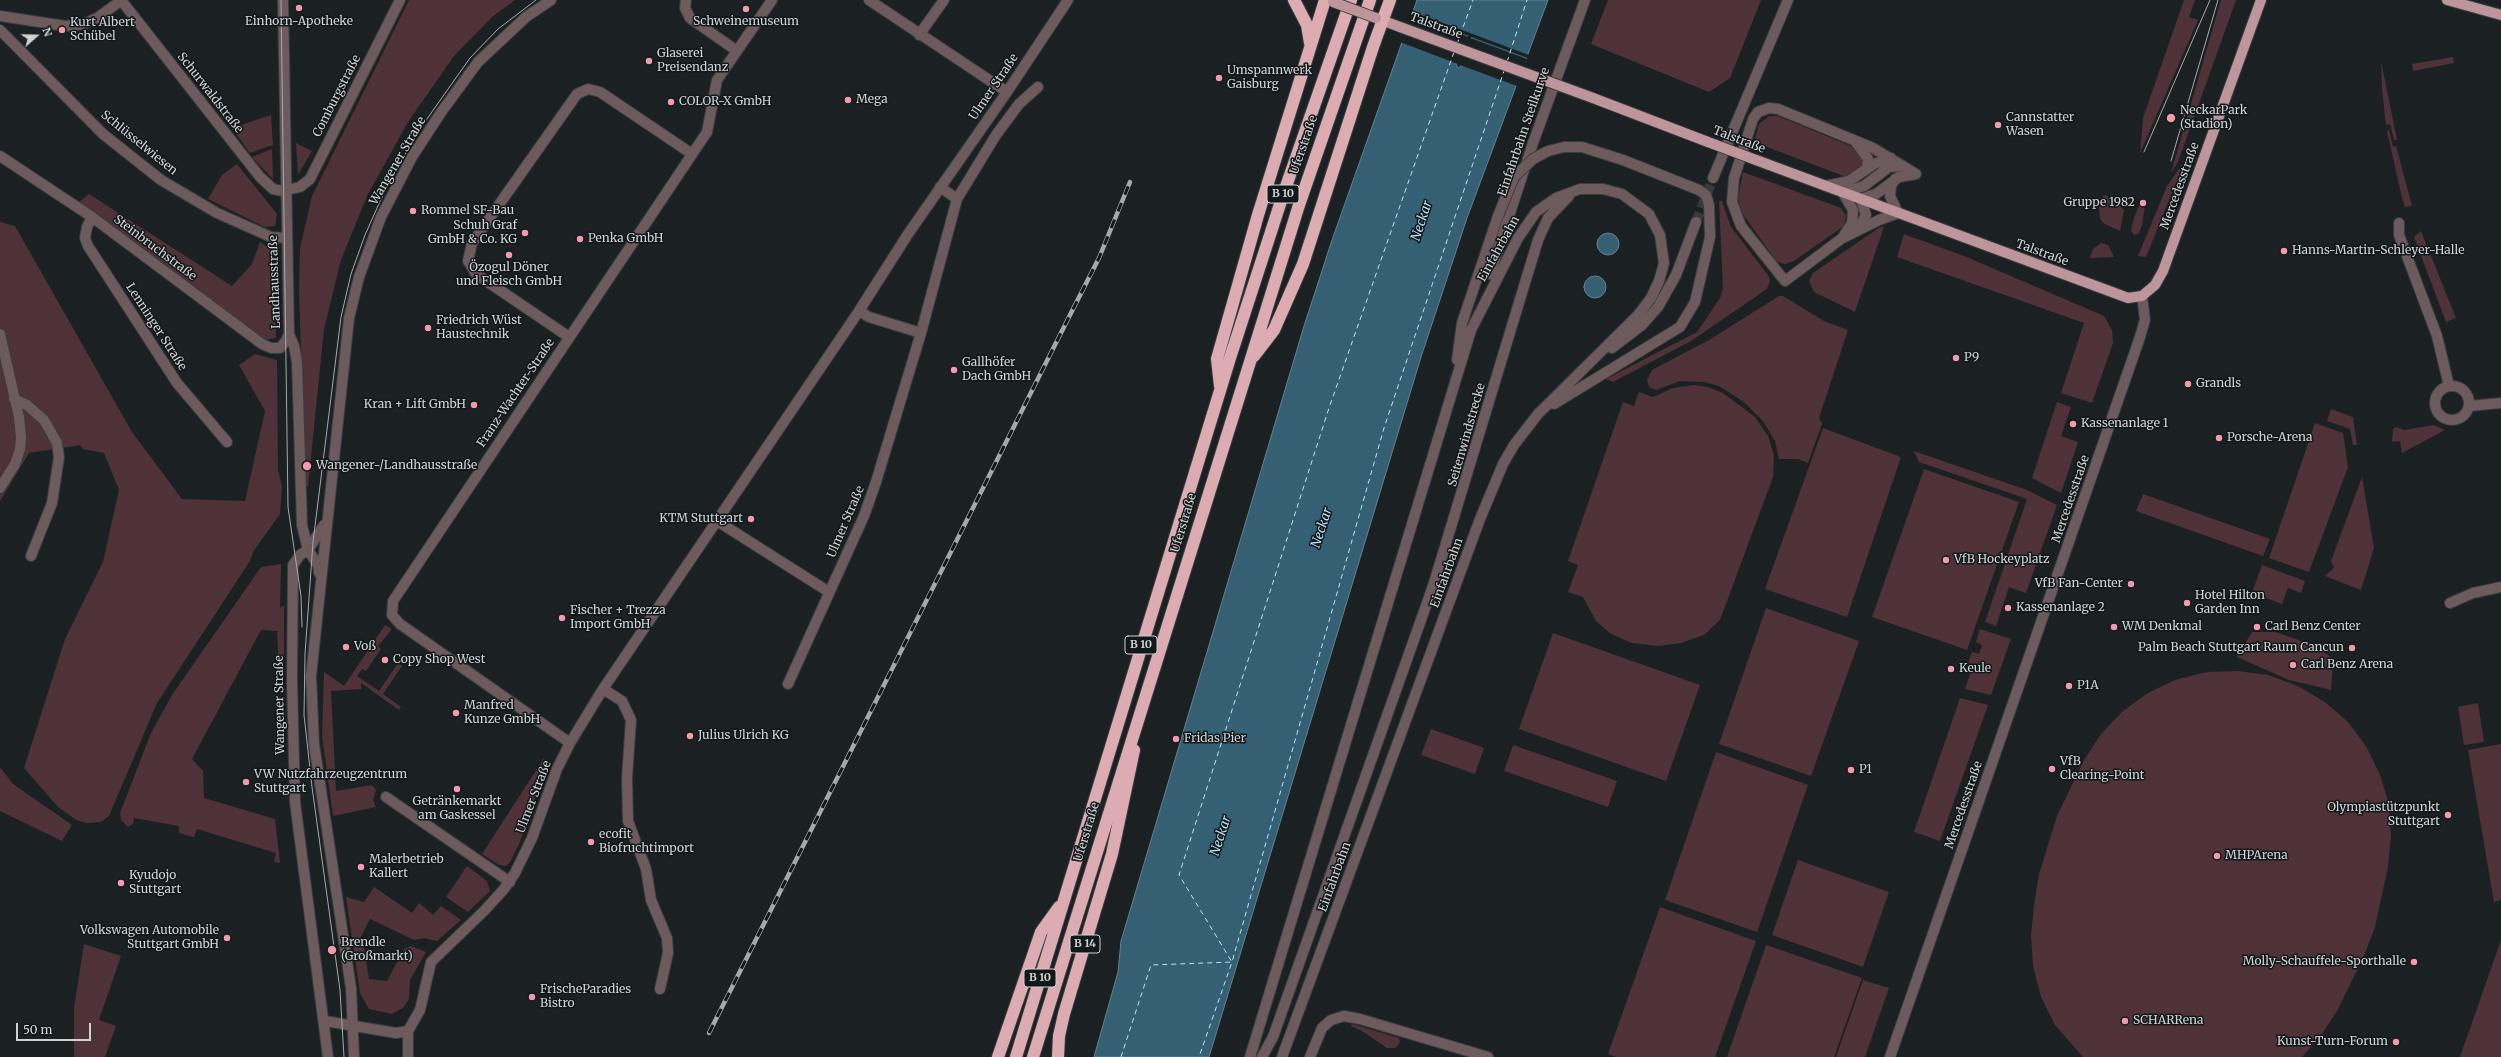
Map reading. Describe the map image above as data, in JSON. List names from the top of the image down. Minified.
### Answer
{"streets":{"highway":["Uferstraße","B 10","B 14"],"main road":["Talstraße","Mercedesstraße"],"street":["Ulmer Straße","Schurwaldstraße","Comburgstraße","Einfahrbahn Steilkurve","Schlüsselwiesen","Wangener Straße","Steinbruchstraße","Einfahrbahn","Landhausstraße","Lenninger Straße","Franz-Wachter-Straße","Seitenwindstrecke"]},"crossings":[["Talstraße","Mercedesstraße"],["Talstraße","B 10"],["Ulmer Straße","Franz-Wachter-Straße"],["Schurwaldstraße","Comburgstraße"],["Schurwaldstraße","Landhausstraße"],["Comburgstraße","Landhausstraße"],["Schlüsselwiesen","Landhausstraße"],["Uferstraße","B 10"],["Uferstraße","B 14"],["Wangener Straße","Landhausstraße"],["Steinbruchstraße","Landhausstraße"],["Steinbruchstraße","Lenninger Straße"],["Einfahrbahn","Seitenwindstrecke"]],"water":["Neckar"],"places":["Einhorn-Apotheke","Schweinemuseum","Kurt Albert Schübel","Glaserei Preisendanz","Umspannwerk Gaisburg","Mega","COLOR-X GmbH","NeckarPark (Stadion)","Cannstatter Wasen","Gruppe 1982","Rommel SF-Bau","Schuh Graf GmbH & Co. KG","Penka GmbH","Hanns-Martin-Schleyer-Halle","Özogul Döner und Fleisch GmbH","Friedrich Wüst Haustechnik","P9","Gallhöfer Dach GmbH","Grandls","Kran + Lift GmbH","Kassenanlage 1","Porsche-Arena","Wangener-/Landhausstraße","KTM Stuttgart","VfB Hockeyplatz","VfB Fan-Center","Hotel Hilton Garden Inn","Kassenanlage 2","Fischer + Trezza Import GmbH","WM Denkmal","Carl Benz Center","Voß","Palm Beach Stuttgart Raum Cancun","Copy Shop West","Carl Benz Arena","Keule","P1A","Manfred Kunze GmbH","Julius Ulrich KG","Fridas Pier","VfB Clearing-Point","P1","VW Nutzfahrzeugzentrum Stuttgart","Getränkemarkt am Gaskessel","Olympiastützpunkt Stuttgart","ecofit Biofruchtimport","MHPArena","Malerbetrieb Kallert","Kyudojo Stuttgart","Volkswagen Automobile Stuttgart GmbH","Brendle (Großmarkt)","Molly-Schauffele-Sporthalle","FrischeParadies Bistro","SCHARRena","Kunst-Turn-Forum"],"scale_bar":"50 m","north":"right"}
